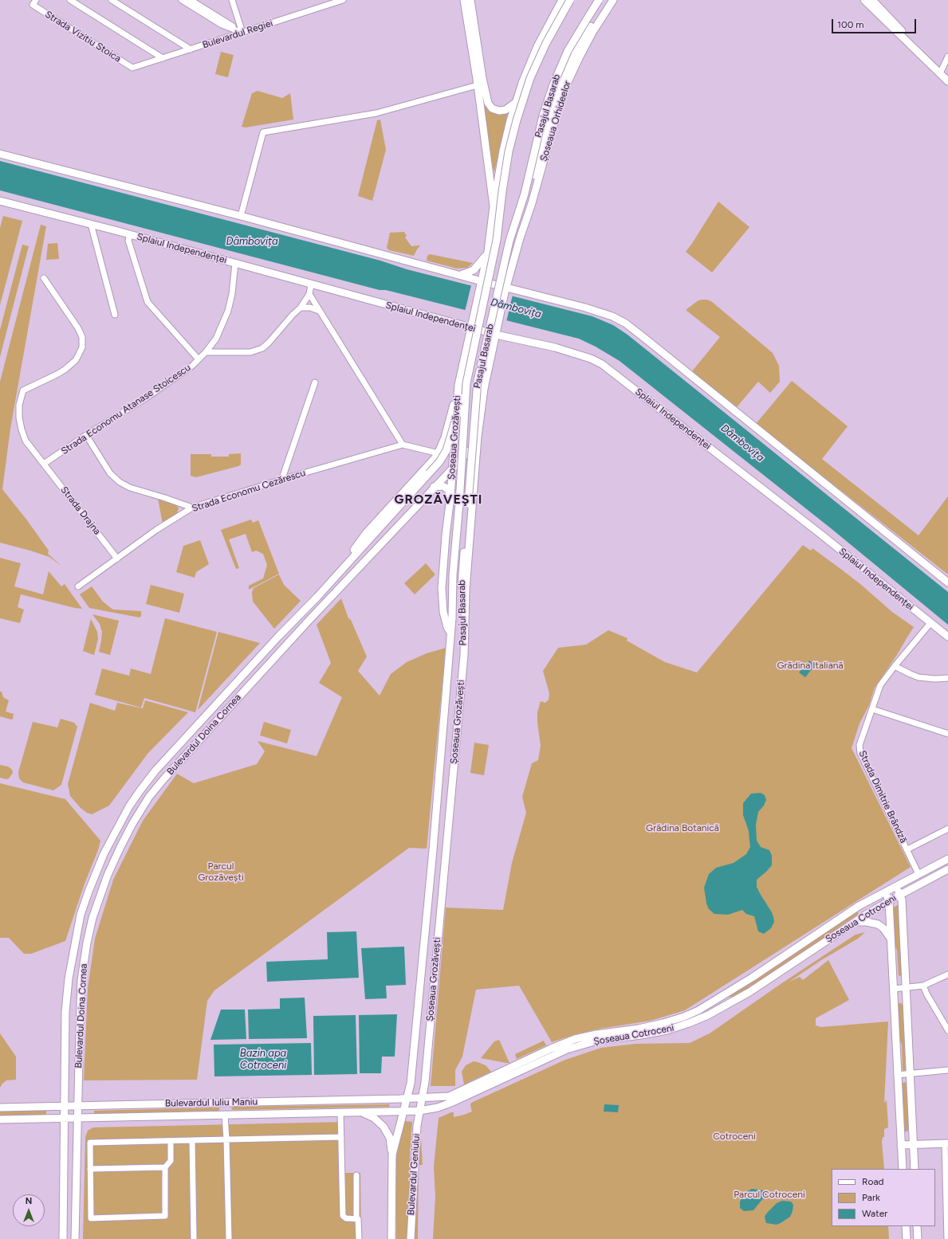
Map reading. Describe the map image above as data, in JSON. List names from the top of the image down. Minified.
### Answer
{"streets":{"main road":["Pasajul Basarab","Șoseaua Orhideelor","Splaiul Independenței","Șoseaua Grozăvești","Bulevardul Doina Cornea","Șoseaua Cotroceni","Bulevardul Iuliu Maniu","Bulevardul Geniului"],"street":["Bulevardul Regiei","Strada Vizitiu Stoica","Strada Economu Atanase Stoicescu","Strada Economu Cezărescu","Strada Drajna","Strada Dimitrie Brândză"]},"crossings":[["Bulevardul Regiei","Strada Vizitiu Stoica"],["Pasajul Basarab","Șoseaua Grozăvești"],["Pasajul Basarab","Bulevardul Doina Cornea"],["Șoseaua Orhideelor","Șoseaua Grozăvești"],["Splaiul Independenței","Strada Economu Atanase Stoicescu"],["Splaiul Independenței","Șoseaua Grozăvești"],["Splaiul Independenței","Strada Dimitrie Brândză"],["Strada Economu Atanase Stoicescu","Strada Drajna"],["Șoseaua Grozăvești","Bulevardul Doina Cornea"],["Șoseaua Grozăvești","Șoseaua Cotroceni"],["Șoseaua Grozăvești","Bulevardul Iuliu Maniu"],["Șoseaua Grozăvești","Bulevardul Geniului"],["Strada Economu Cezărescu","Strada Drajna"],["Bulevardul Doina Cornea","Bulevardul Iuliu Maniu"],["Strada Dimitrie Brândză","Șoseaua Cotroceni"],["Șoseaua Cotroceni","Bulevardul Iuliu Maniu"],["Șoseaua Cotroceni","Bulevardul Geniului"],["Bulevardul Iuliu Maniu","Bulevardul Geniului"]],"districts":["GROZĂVEŞTI"],"water":["Dâmbovița","Bazin apa Cotroceni"],"parks":["Grădina Italiană","Grădina Botanică","Parcul Grozăvești","Cotroceni","Parcul Cotroceni"],"legend":["Road","Park","Water"],"scale_bar":"100 m","north":"top"}
